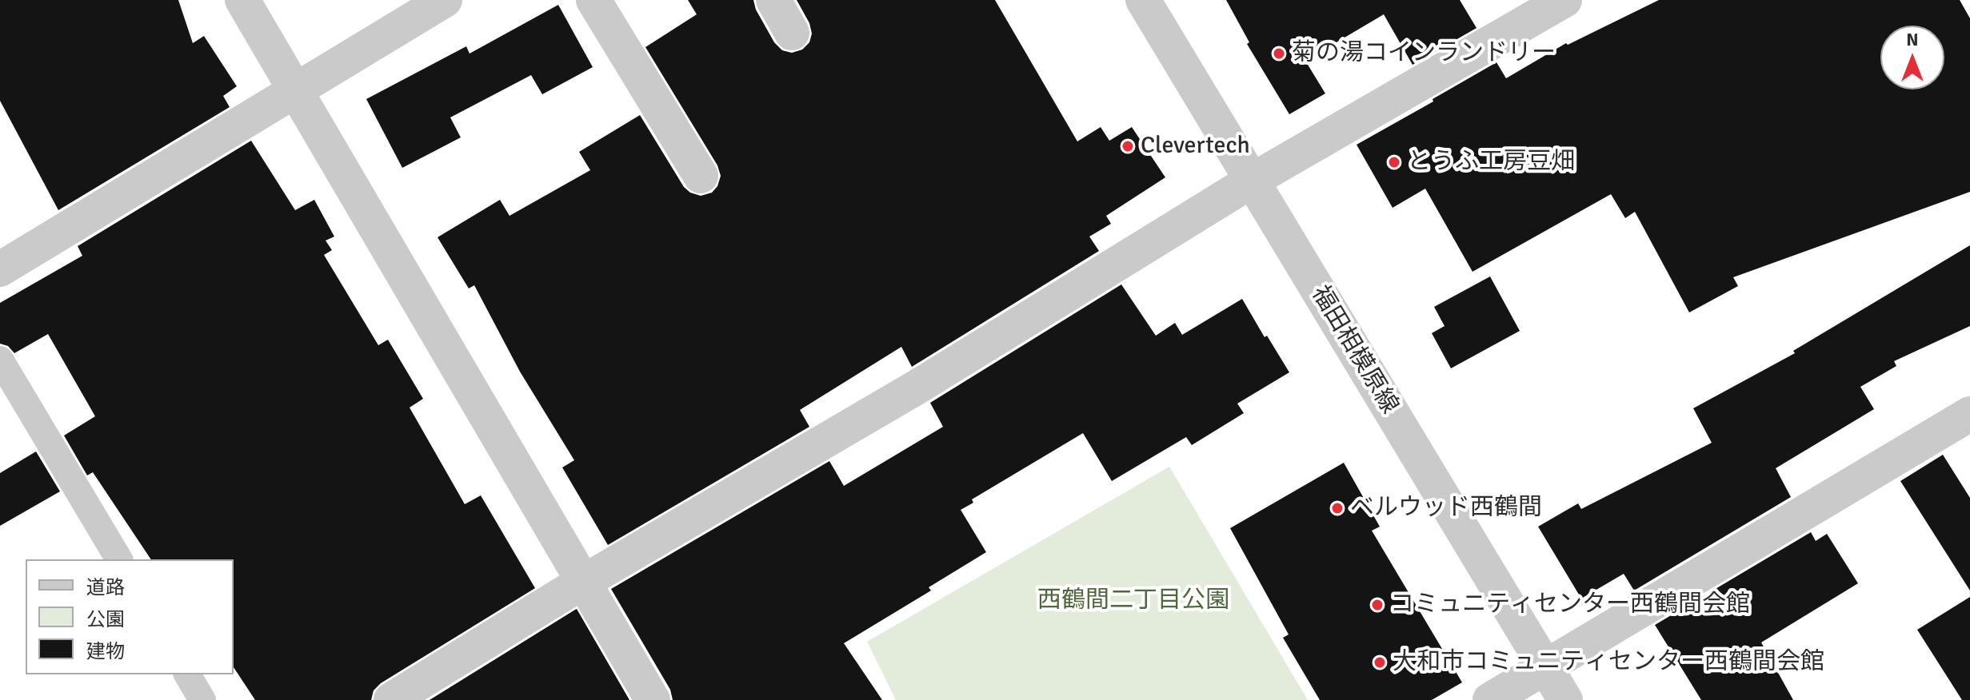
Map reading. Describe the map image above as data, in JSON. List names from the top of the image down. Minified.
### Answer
{"streets":{"street":["福田相模原線"]},"parks":["西鶴間二丁目公園"],"places":["菊の湯コインランドリー","Clevertech","とうふ工房豆畑","ベルウッド西鶴間","コミュニティセンター西鶴間会館","大和市コミュニティセンター西鶴間会館"],"legend":["道路","公園","建物"],"north":"top"}
